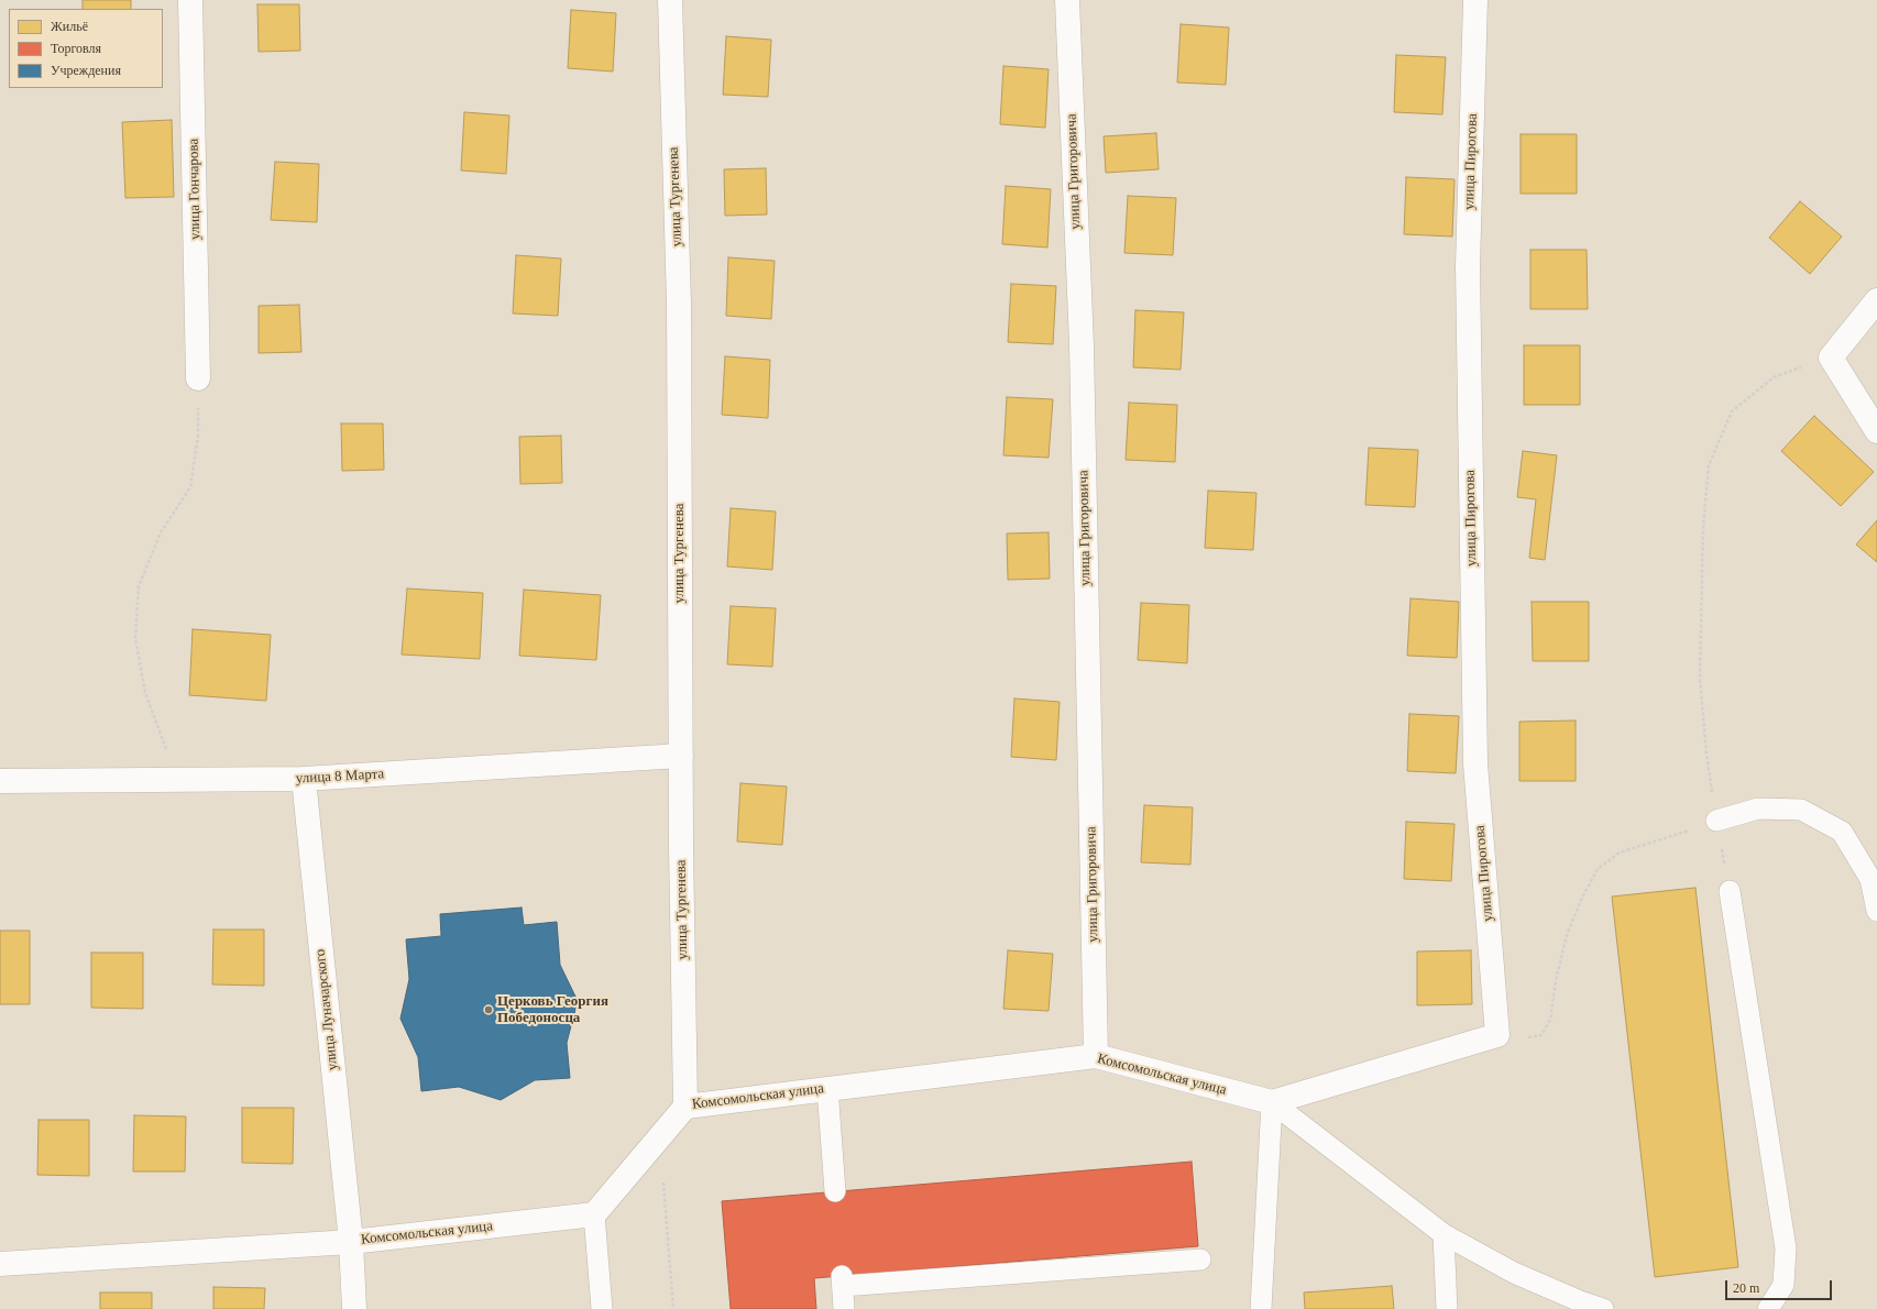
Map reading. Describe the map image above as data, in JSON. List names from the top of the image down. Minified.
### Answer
{"streets":{"street":["улица Пирогова","улица Григоровича","улица Гончарова","улица Тургенева","улица 8 Марта","улица Луначарского","Комсомольская улица"]},"crossings":[["улица Григоровича","Комсомольская улица"],["улица Тургенева","улица 8 Марта"],["улица Тургенева","Комсомольская улица"],["улица 8 Марта","улица Луначарского"],["улица Луначарского","Комсомольская улица"]],"places":["Церковь Георгия Победоносца"],"legend":["Жильё","Торговля","Учреждения"],"scale_bar":"20 m"}
